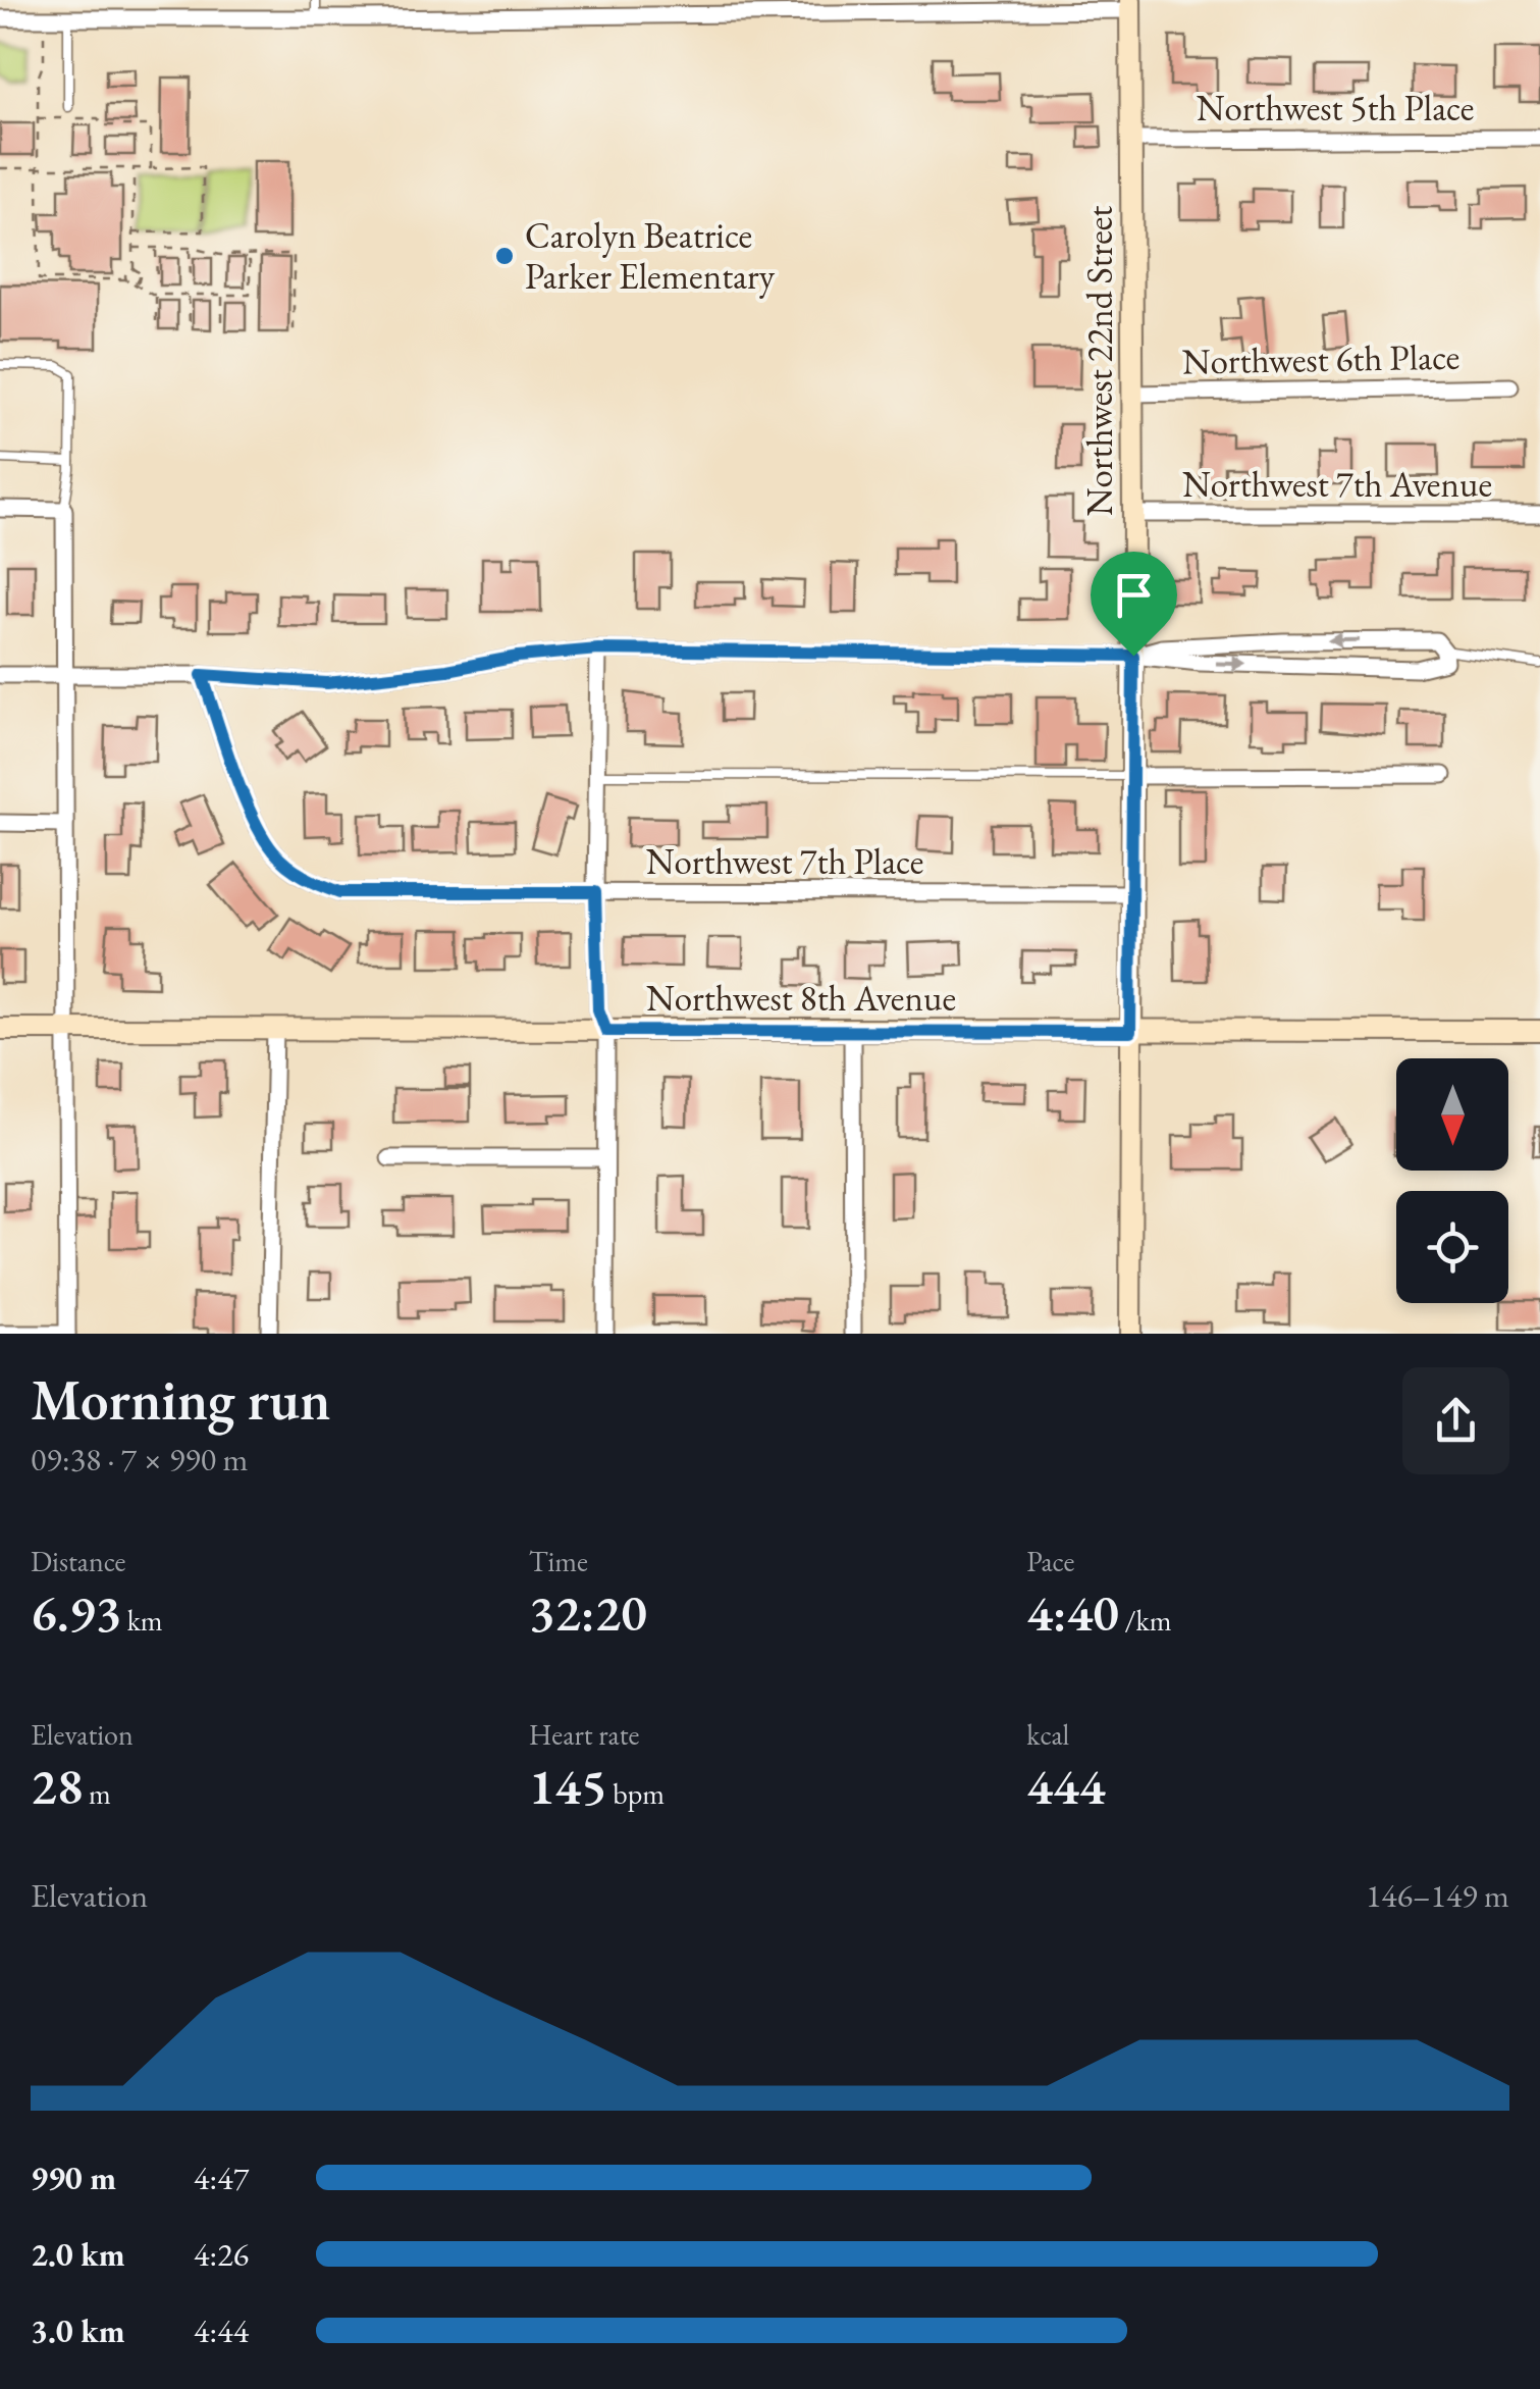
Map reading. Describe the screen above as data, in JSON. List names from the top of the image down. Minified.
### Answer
{"streets":{"street":["Northwest 5th Place","Northwest 6th Place","Northwest 22nd Street","Northwest 7th Avenue","Northwest 7th Place","Northwest 8th Avenue"]},"crossings":[["Northwest 5th Place","Northwest 22nd Street"],["Northwest 6th Place","Northwest 22nd Street"],["Northwest 22nd Street","Northwest 7th Avenue"],["Northwest 22nd Street","Northwest 7th Place"],["Northwest 22nd Street","Northwest 8th Avenue"]],"places":["Carolyn Beatrice Parker Elementary"],"north":"bottom","page":{"heading":["Morning run","09:38 · 7 × 990 m"],"stats":[["Distance","6.93 km"],["Time","32:20"],["Pace","4:40 /km"],["Elevation","28 m"],["Heart rate","145 bpm"],["kcal","444"]],"chart":["Elevation","146–149 m"],"list":[{"name":"990 m","note":"4:47"},{"name":"2.0 km","note":"4:26"},{"name":"3.0 km","note":"4:44"}]}}
